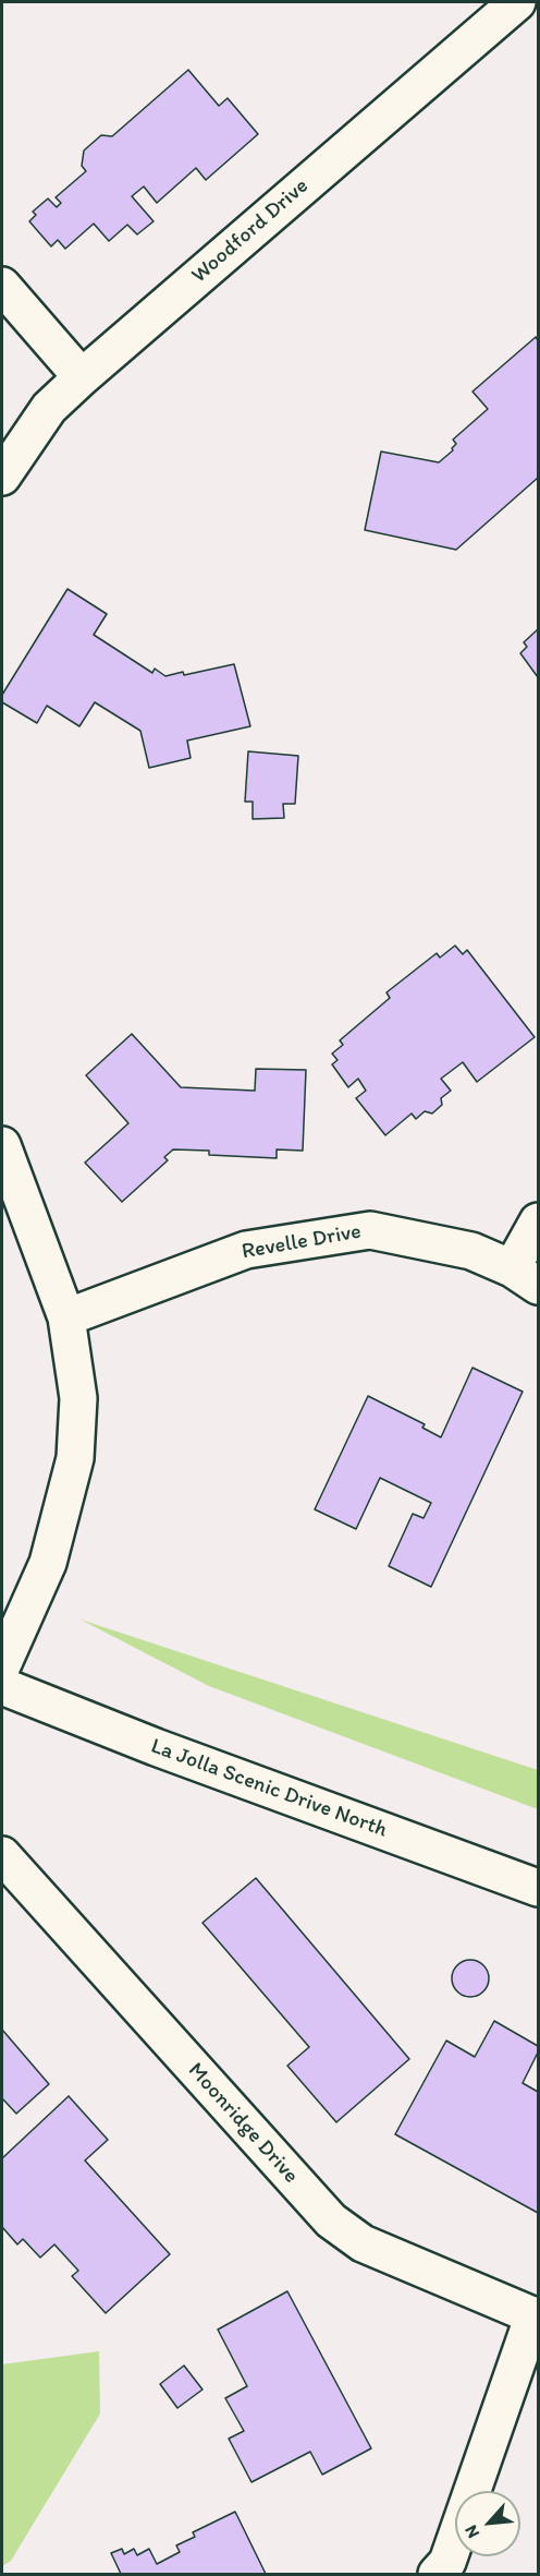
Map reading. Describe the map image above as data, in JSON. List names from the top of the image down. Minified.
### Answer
{"streets":{"street":["Woodford Drive","Revelle Drive","La Jolla Scenic Drive North","Moonridge Drive"]},"north":"bottom left"}
